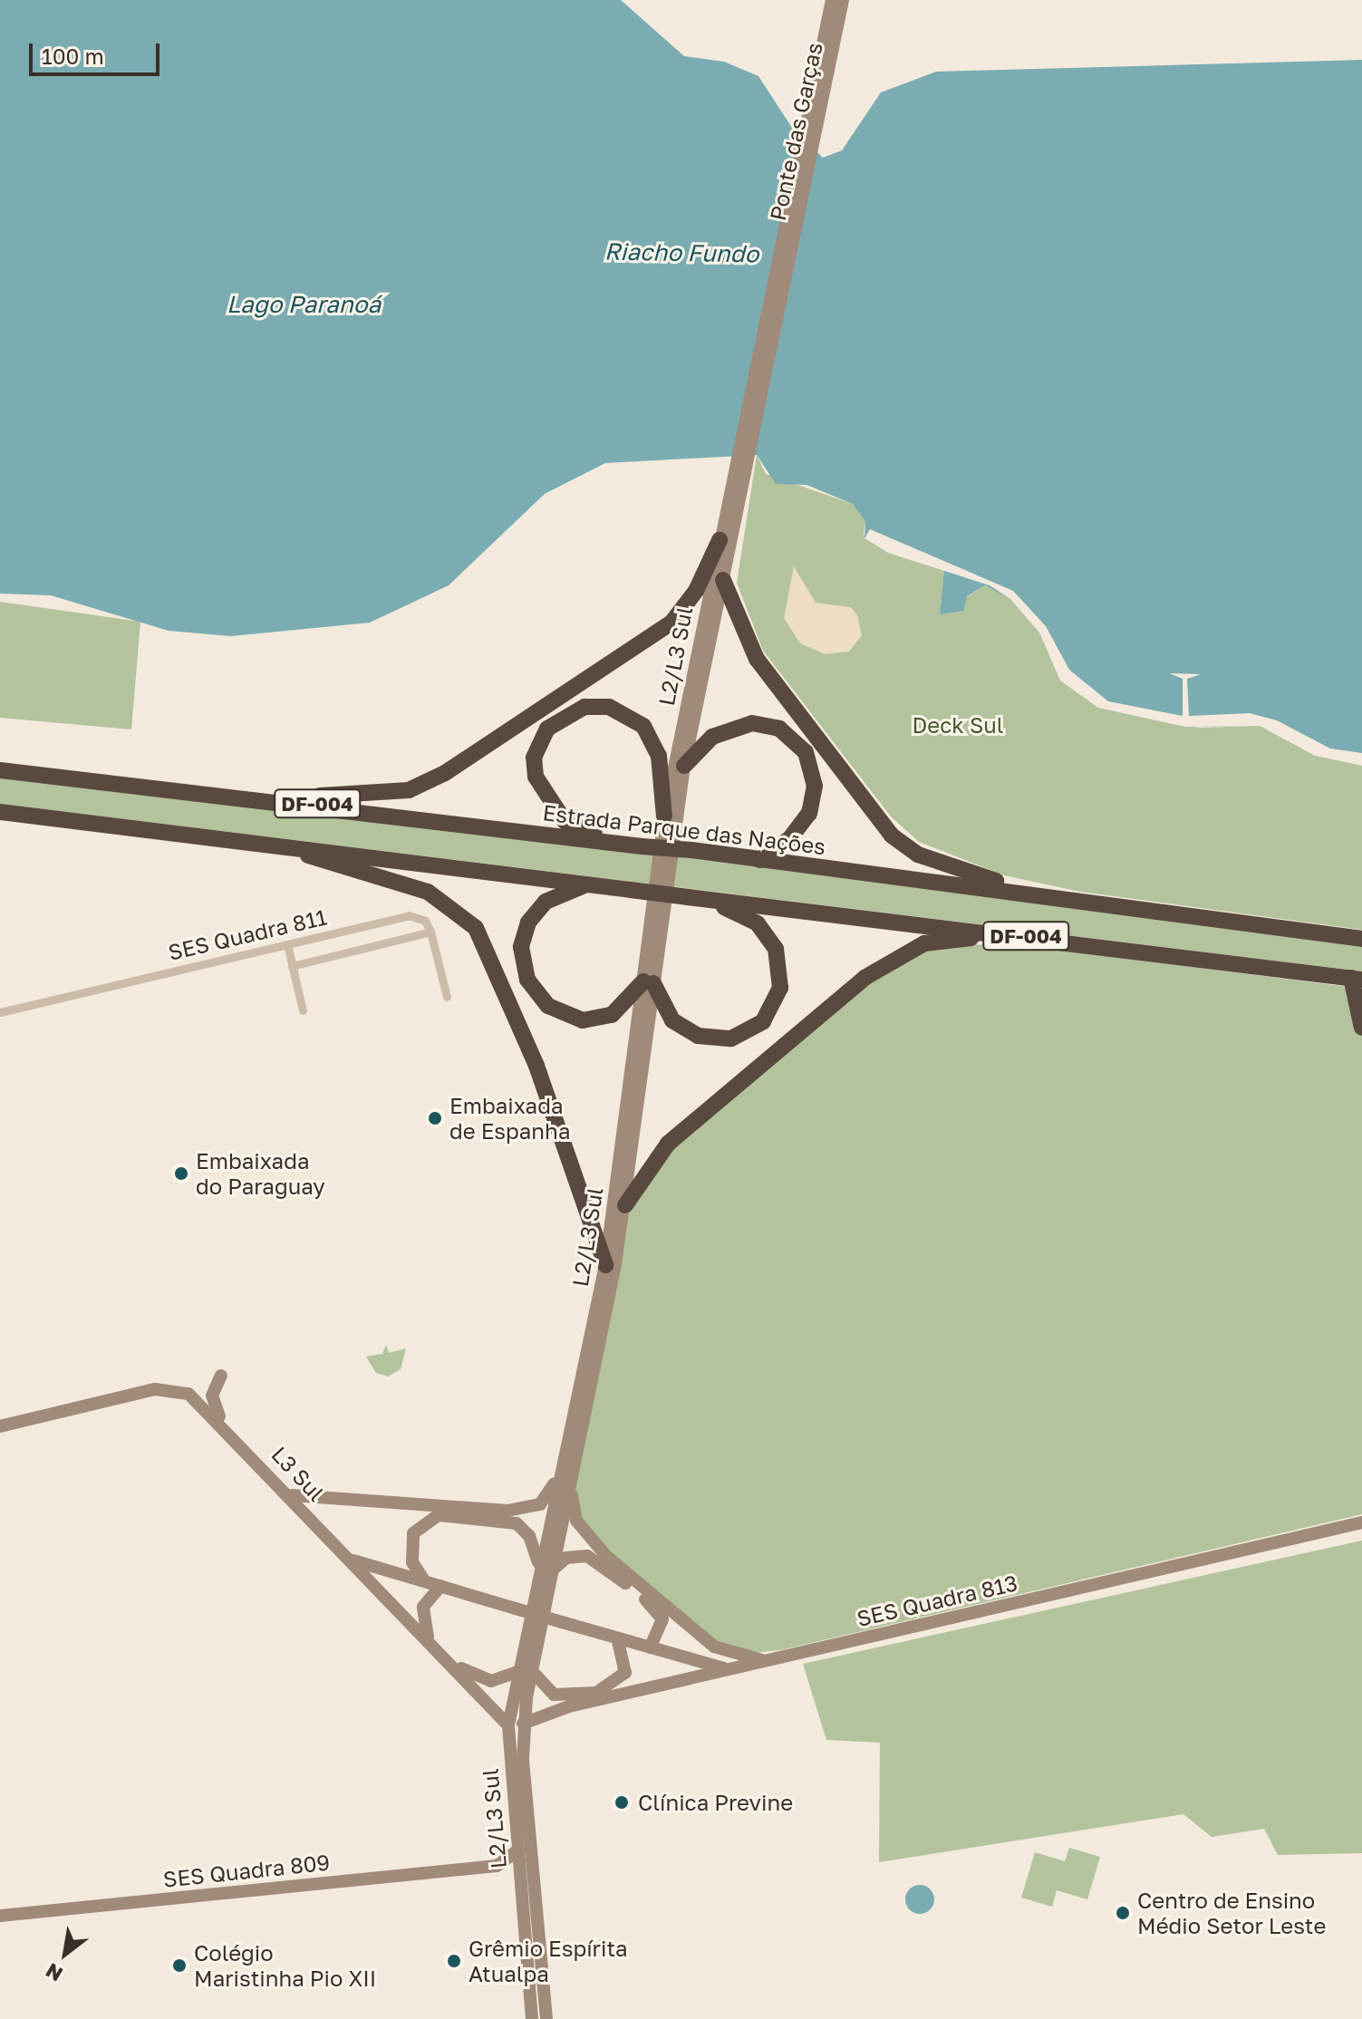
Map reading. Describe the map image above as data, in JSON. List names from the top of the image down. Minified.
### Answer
{"streets":{"highway":["DF-004","Estrada Parque das Nações"],"main road":["Ponte das Garças","L2/L3 Sul","L3 Sul","SES Quadra 813","SES Quadra 809"],"street":["SES Quadra 811"]},"crossings":[["Ponte das Garças","L2/L3 Sul"],["L2/L3 Sul","L3 Sul"],["L2/L3 Sul","SES Quadra 813"]],"water":["Riacho Fundo","Lago Paranoá"],"parks":["Deck Sul"],"places":["Embaixada de Espanha","Embaixada do Paraguay","Clínica Previne","Centro de Ensino Médio Setor Leste","Grêmio Espírita Atualpa","Colégio Maristinha Pio XII"],"scale_bar":"100 m","north":"bottom left"}
